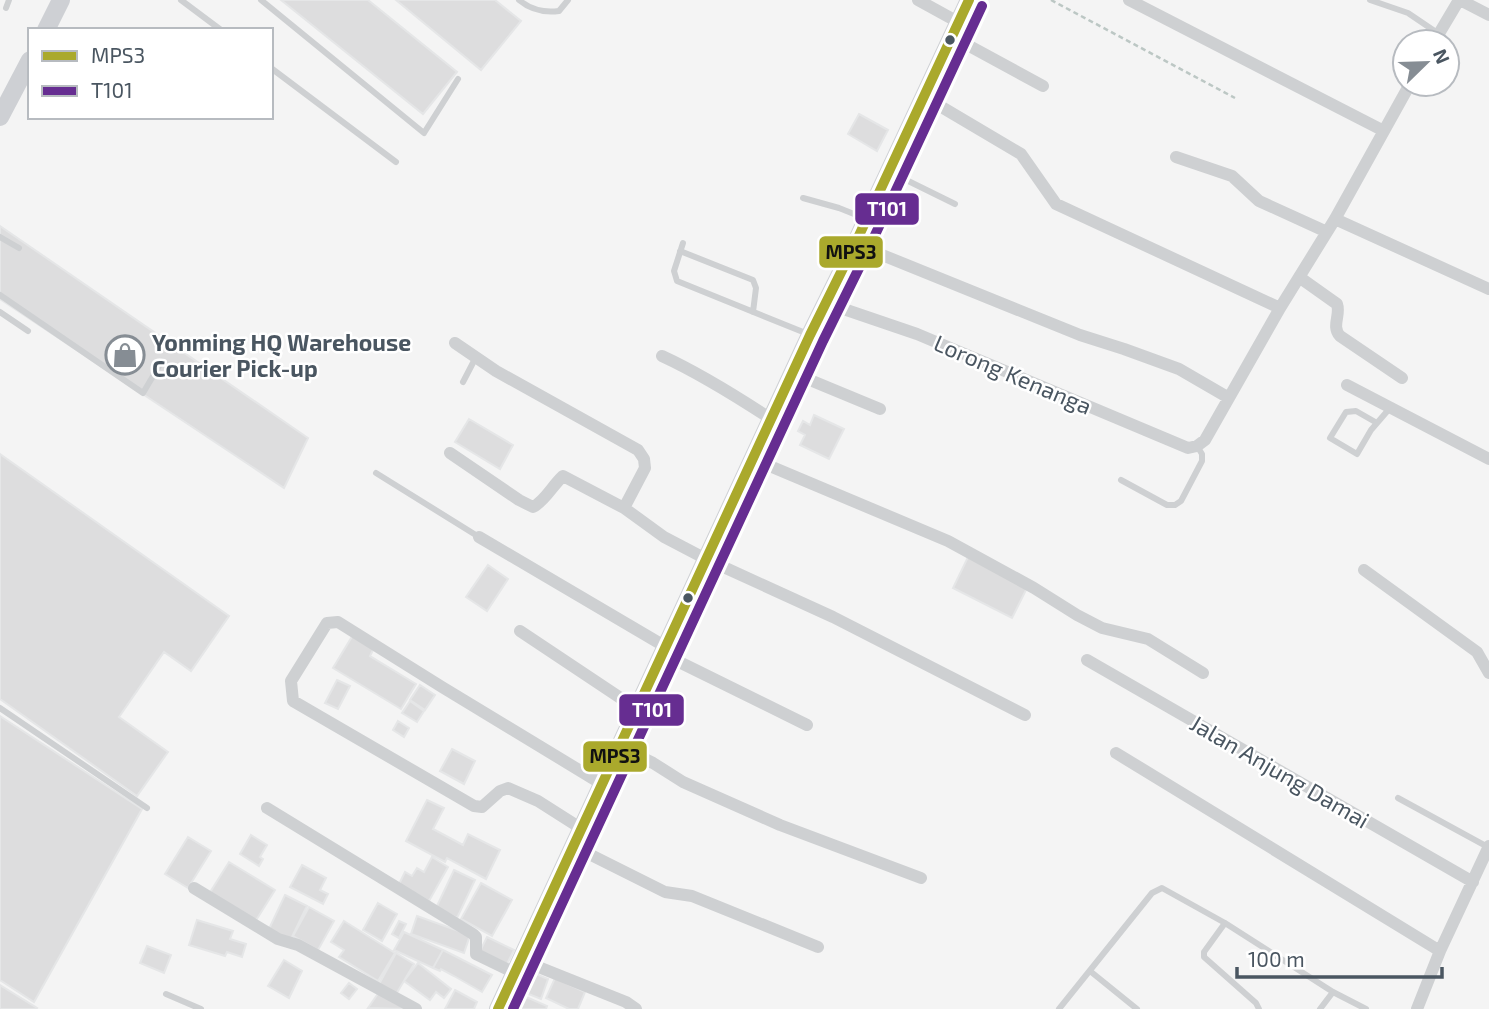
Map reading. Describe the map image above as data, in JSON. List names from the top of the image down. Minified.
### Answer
{"streets":{"street":["Lorong Kenanga","Jalan Anjung Damai"]},"places":{"shop":["Yonming HQ Warehouse Courier Pick-up"]},"lines":["transit line MPS3","transit line T101"],"legend":["MPS3","T101"],"scale_bar":"100 m","north":"top right"}
